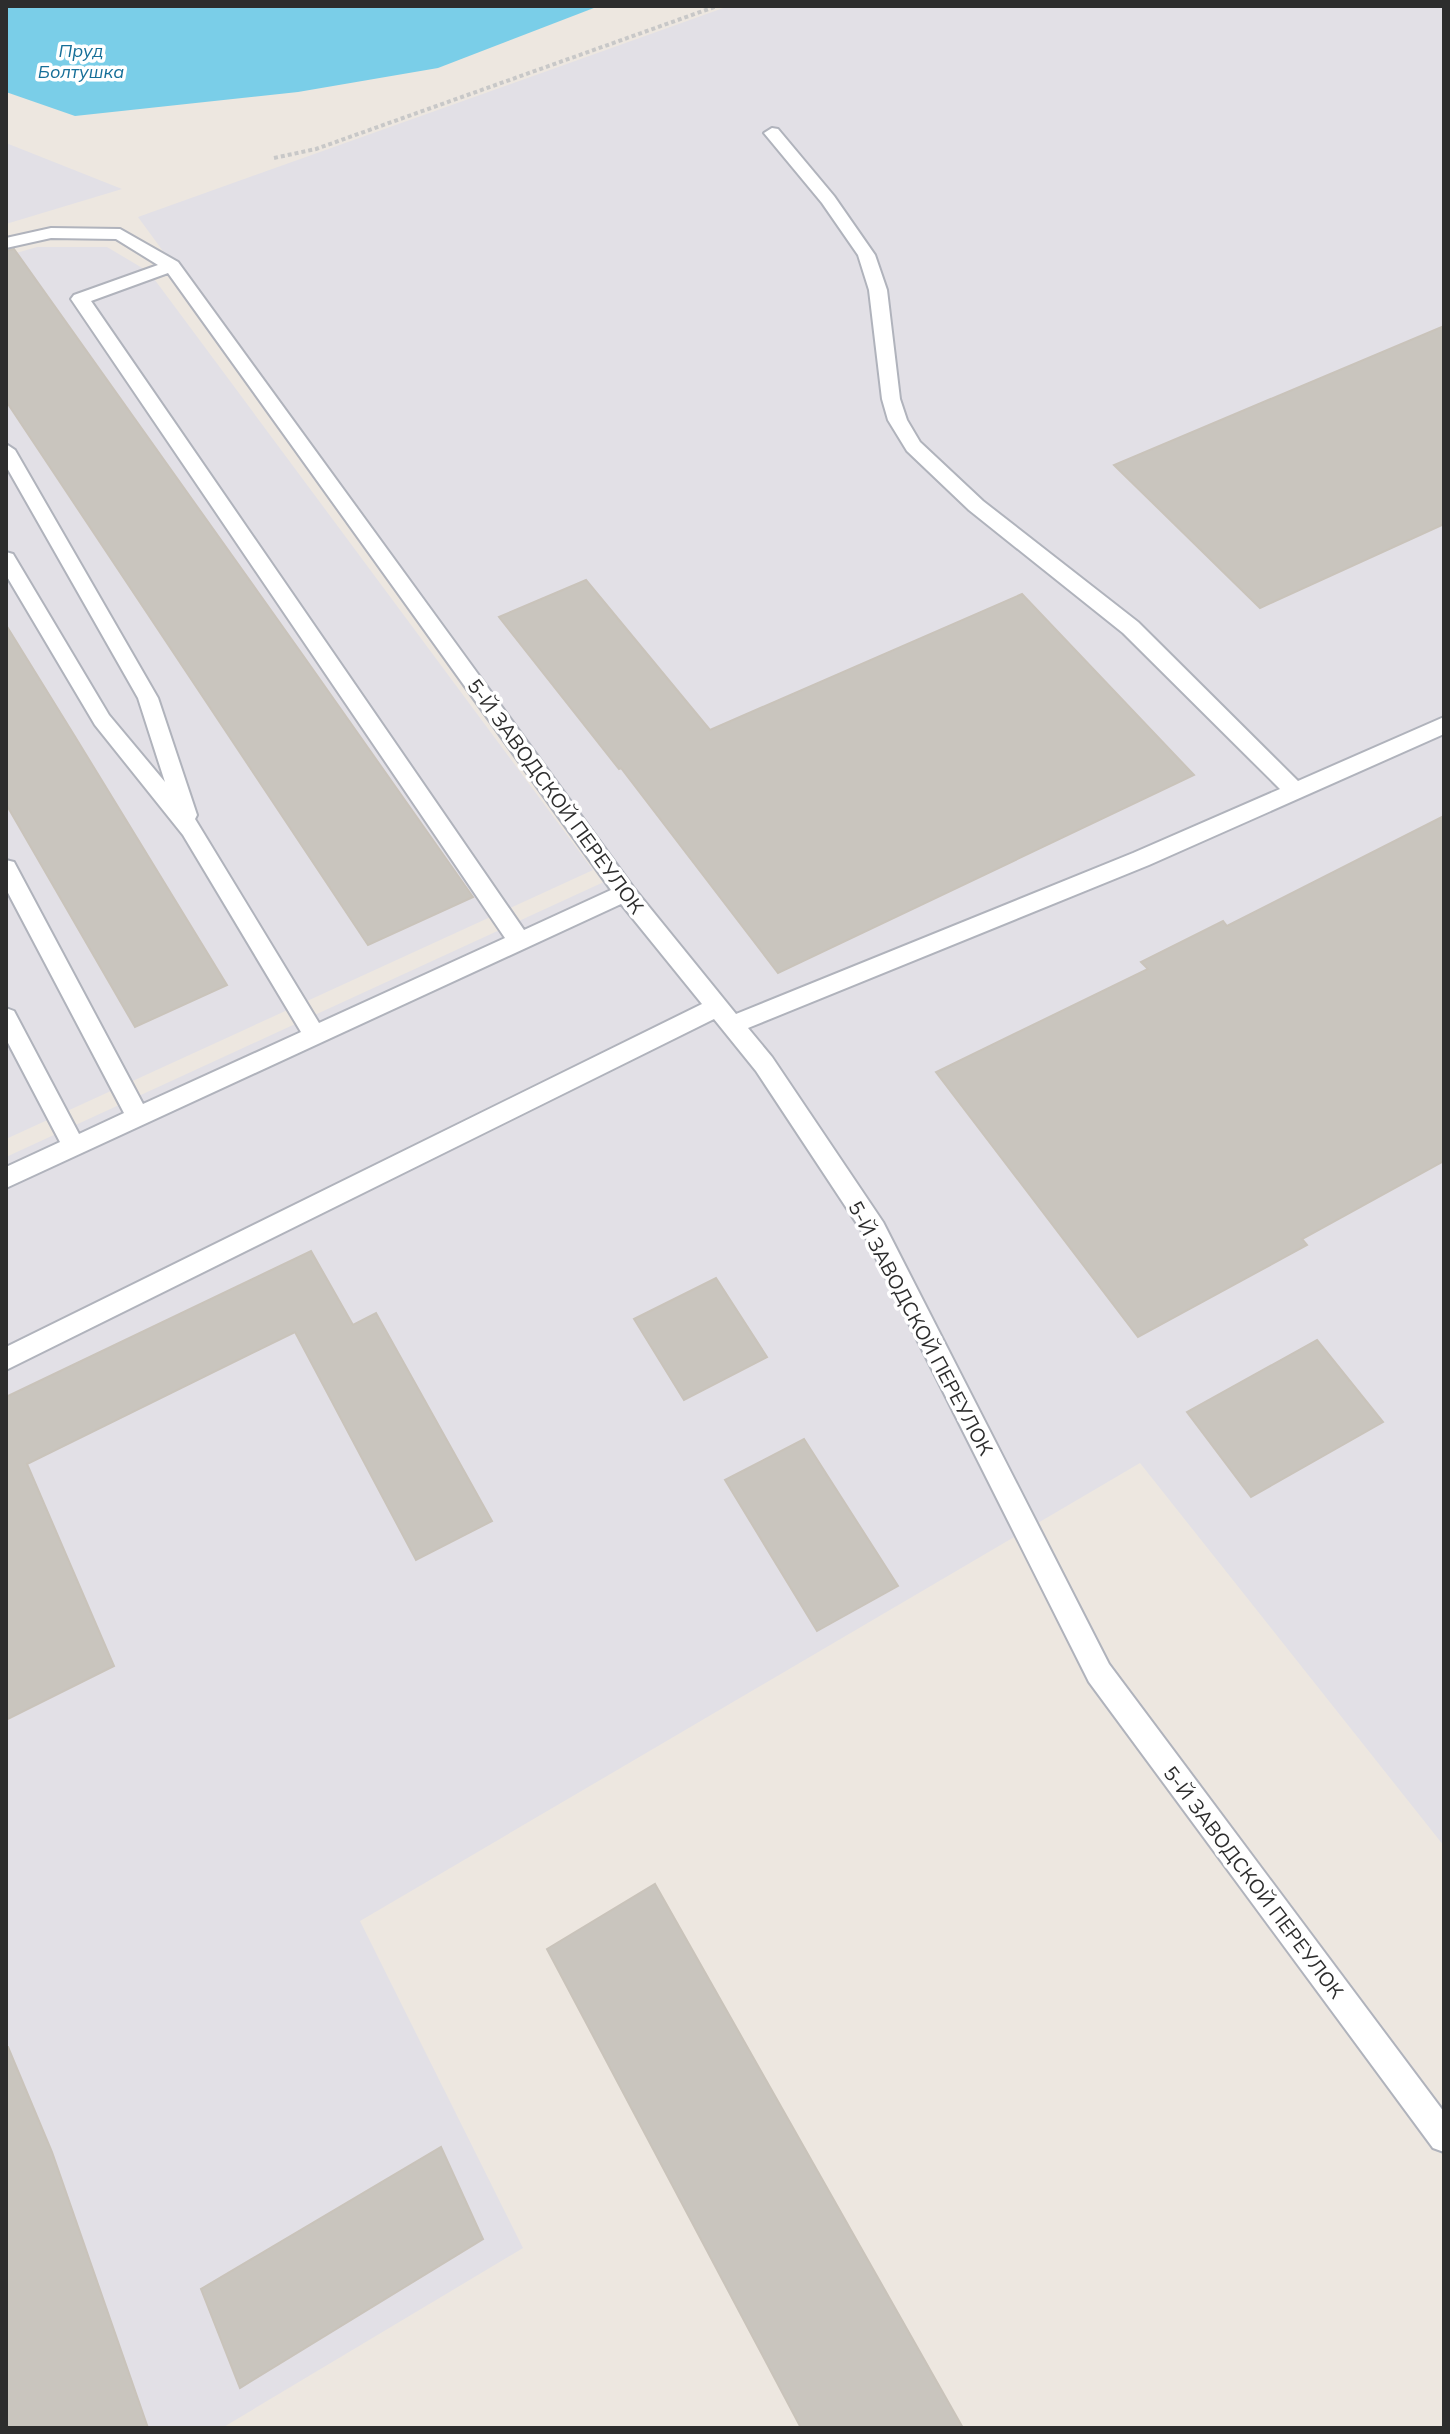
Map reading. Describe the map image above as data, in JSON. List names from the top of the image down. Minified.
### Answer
{"streets":{"lane":["5-Й ЗАВОДСКОЙ ПЕРЕУЛОК"]},"water":["Пруд Болтушка"]}
